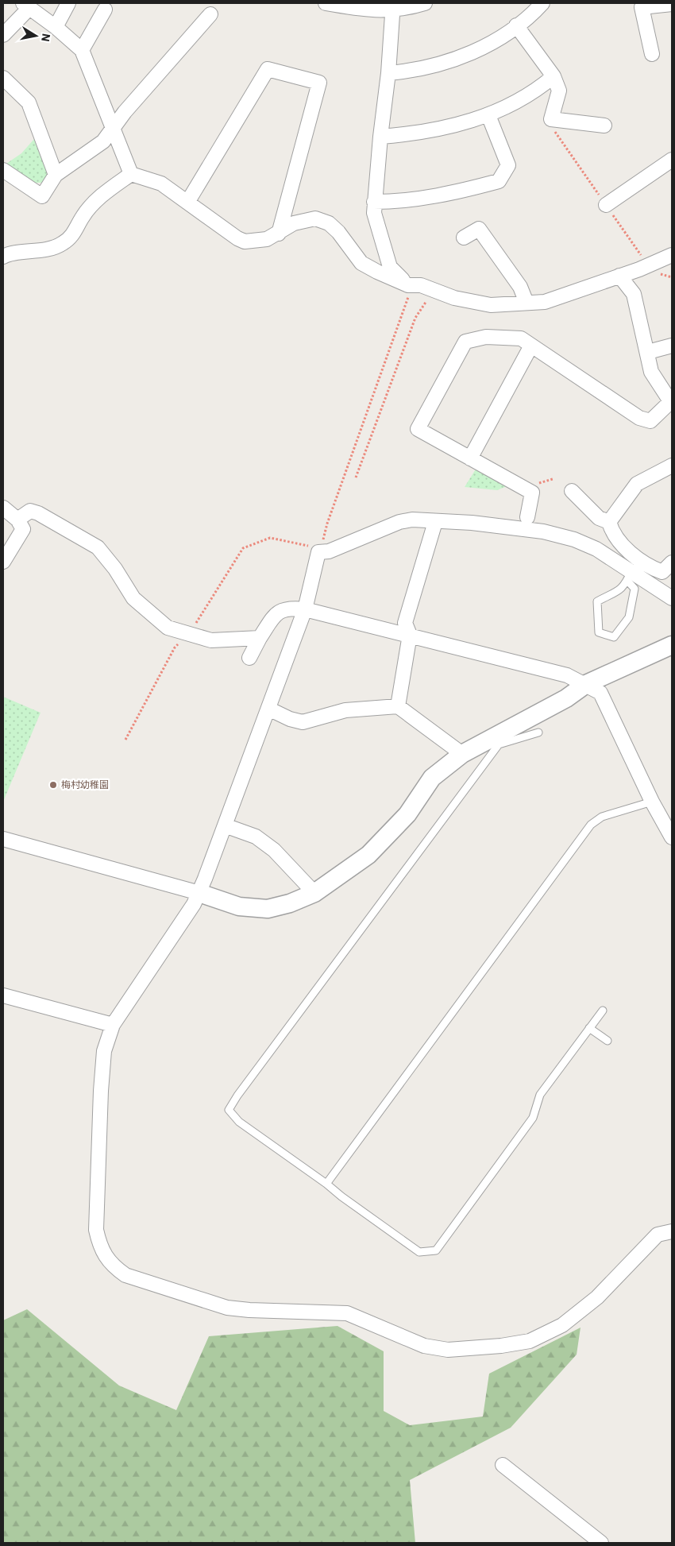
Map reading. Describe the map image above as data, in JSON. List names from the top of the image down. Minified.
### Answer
{"places":["梅村幼稚園"],"north":"right"}
